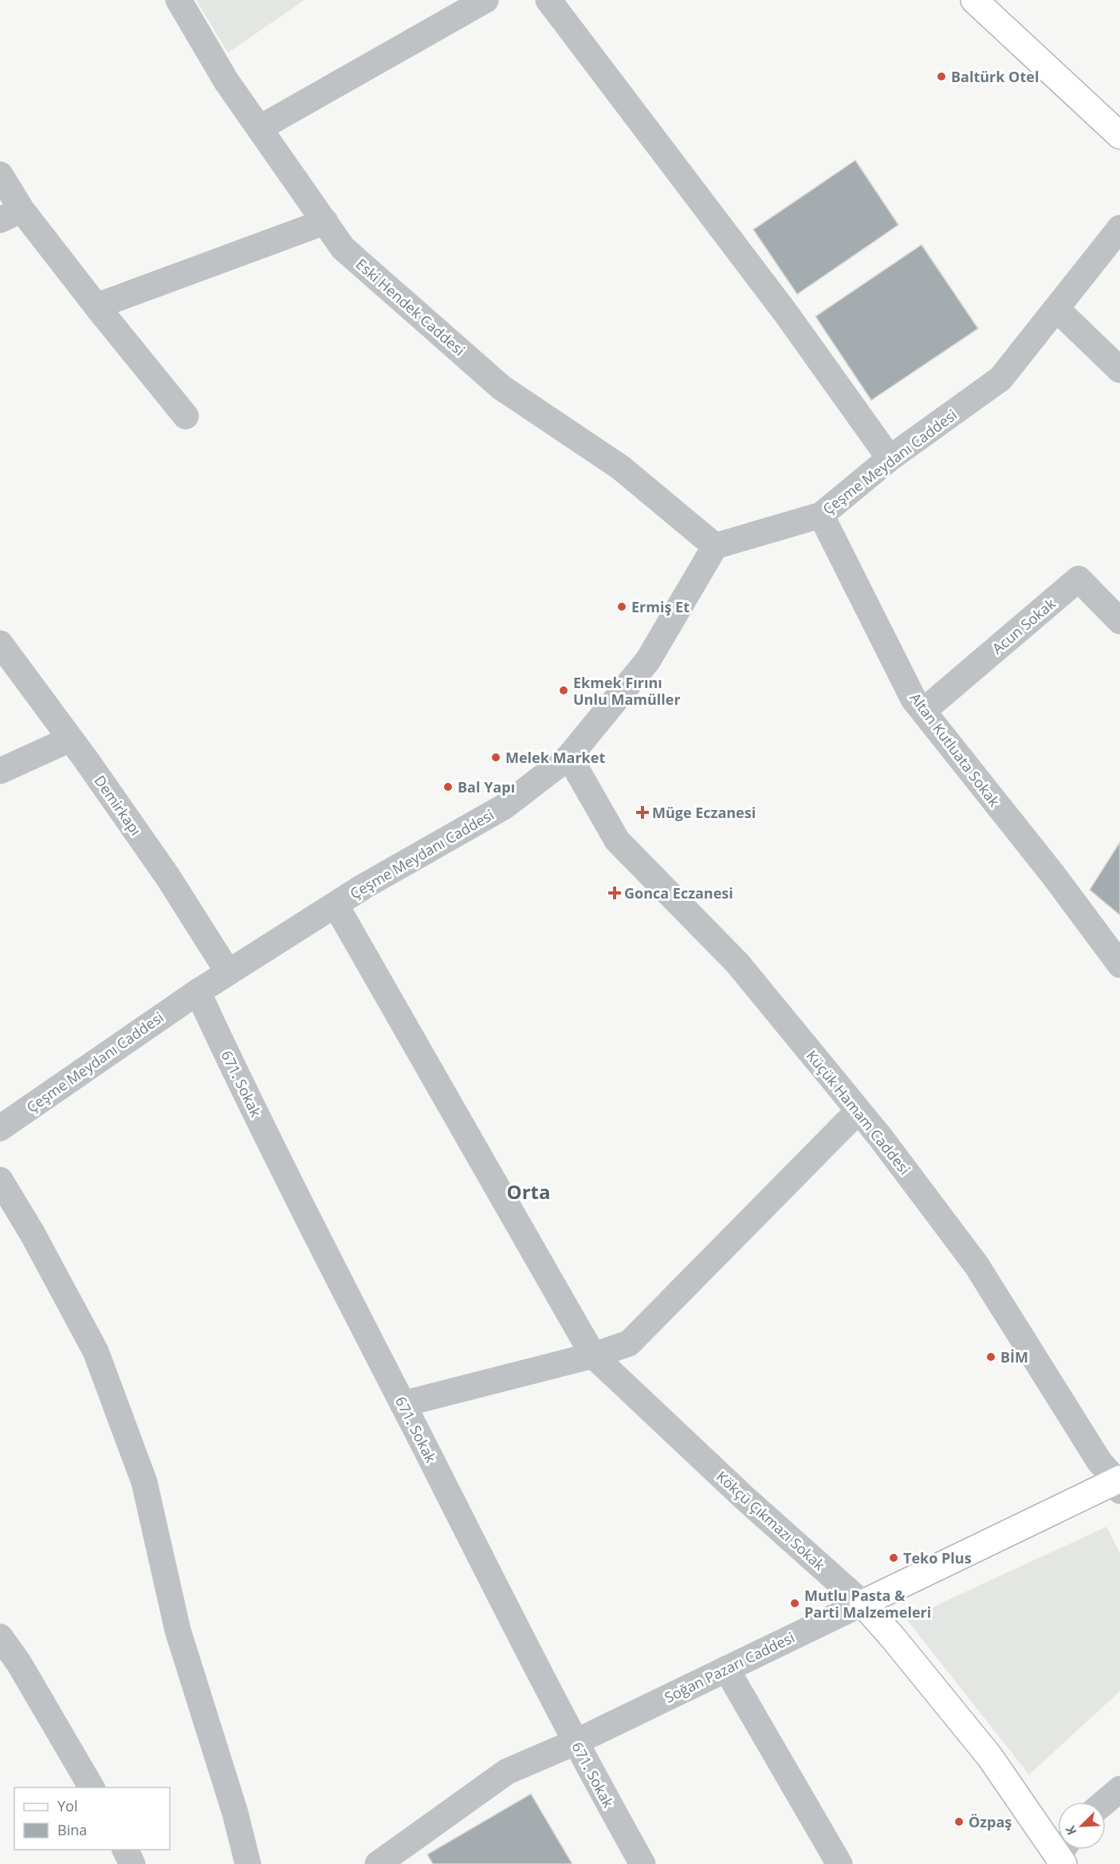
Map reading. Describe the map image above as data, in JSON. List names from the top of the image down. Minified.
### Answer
{"streets":{"main road":["Kökçü Çıkmazı Sokak","Soğan Pazarı Caddesi"],"street":["Eski Hendek Caddesi","Çeşme Meydanı Caddesi","Acun Sokak","Altan Kutluata Sokak","Demirkapı","671. Sokak","Küçük Hamam Caddesi"]},"crossings":[["Eski Hendek Caddesi","Çeşme Meydanı Caddesi"],["Çeşme Meydanı Caddesi","Altan Kutluata Sokak"],["Çeşme Meydanı Caddesi","Demirkapı"],["Çeşme Meydanı Caddesi","671. Sokak"],["Çeşme Meydanı Caddesi","Küçük Hamam Caddesi"],["Çeşme Meydanı Caddesi","Kökçü Çıkmazı Sokak"],["Acun Sokak","Altan Kutluata Sokak"],["671. Sokak","Soğan Pazarı Caddesi"],["Küçük Hamam Caddesi","Soğan Pazarı Caddesi"],["Kökçü Çıkmazı Sokak","Soğan Pazarı Caddesi"]],"districts":["Orta"],"places":{"other":["Baltürk Otel","Ermiş Et","Ekmek Fırını Unlu Mamüller","Melek Market","Bal Yapı","BİM","Teko Plus","Mutlu Pasta & Parti Malzemeleri","Özpaş"],"health":["Müge Eczanesi","Gonca Eczanesi"]},"legend":["Yol","Bina"],"north":"bottom left"}
